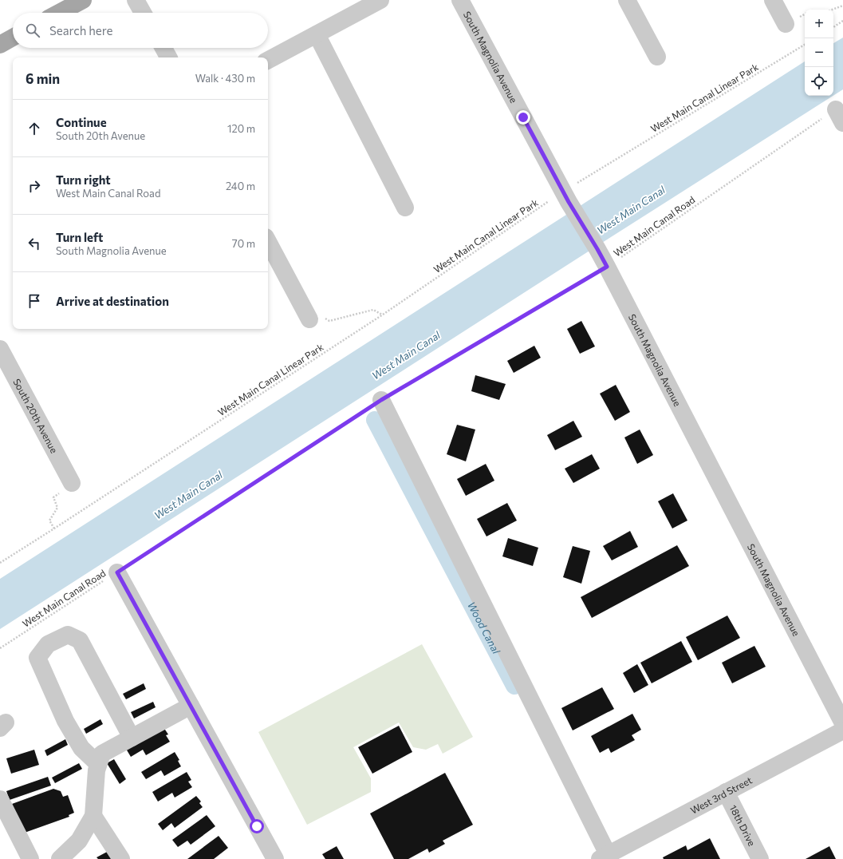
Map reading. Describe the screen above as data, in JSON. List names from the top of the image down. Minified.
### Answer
{"streets":{"street":["South Magnolia Avenue","South 20th Avenue","West 3rd Street","18th Drive"],"path":["West Main Canal Linear Park","West Main Canal Road"]},"crossings":[["South Magnolia Avenue","West Main Canal Road"],["West 3rd Street","18th Drive"]],"water":["West Main Canal","Wood Canal"],"page":{"map_buttons":["+","−"],"search":"Search here","heading":["6 min","Walk · 430 m"],"list":[["Continue","South 20th Avenue","120 m"],["Turn right","West Main Canal Road","240 m"],["Turn left","South Magnolia Avenue","70 m"],"Arrive at destination"]}}
